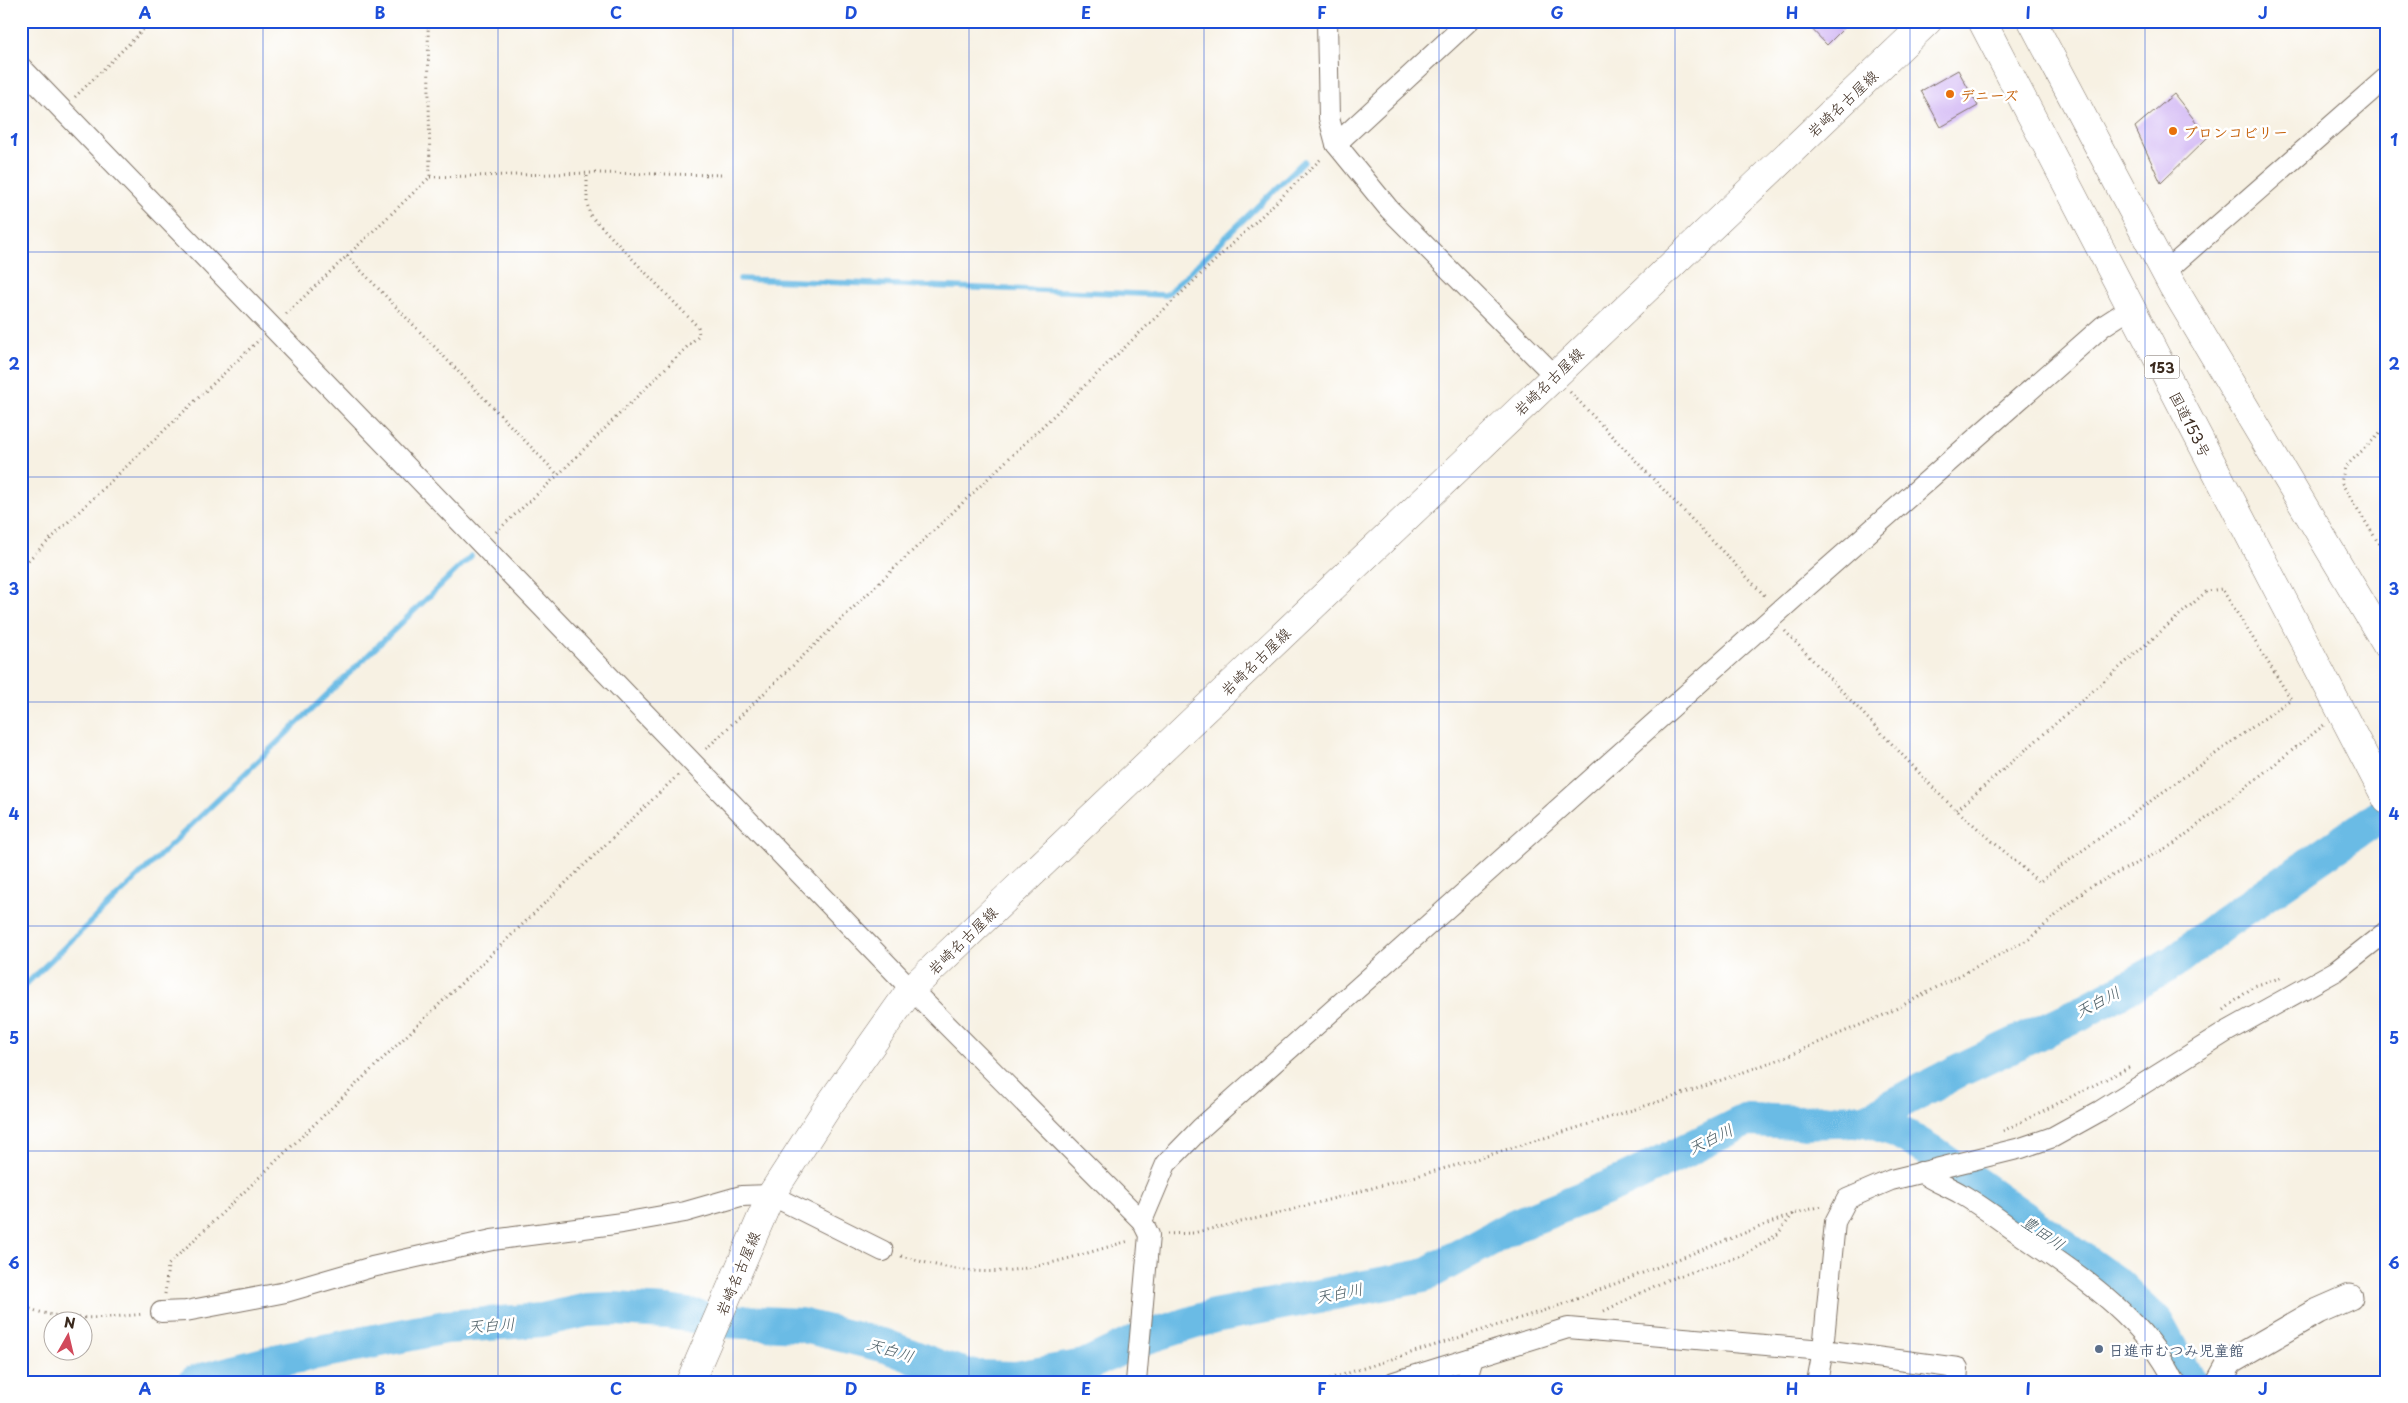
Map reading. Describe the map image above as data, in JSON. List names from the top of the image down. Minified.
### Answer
{"streets":{"main road":["岩崎名古屋線","153","国道153号"]},"water":["天白川","豊田川"],"places":["デニーズ","ブロンコビリー","日進市むつみ児童館"],"north":"top","grid":{"columns":["A","B","C","D","E","F","G","H","I","J"],"rows":["1","2","3","4","5","6"]}}
